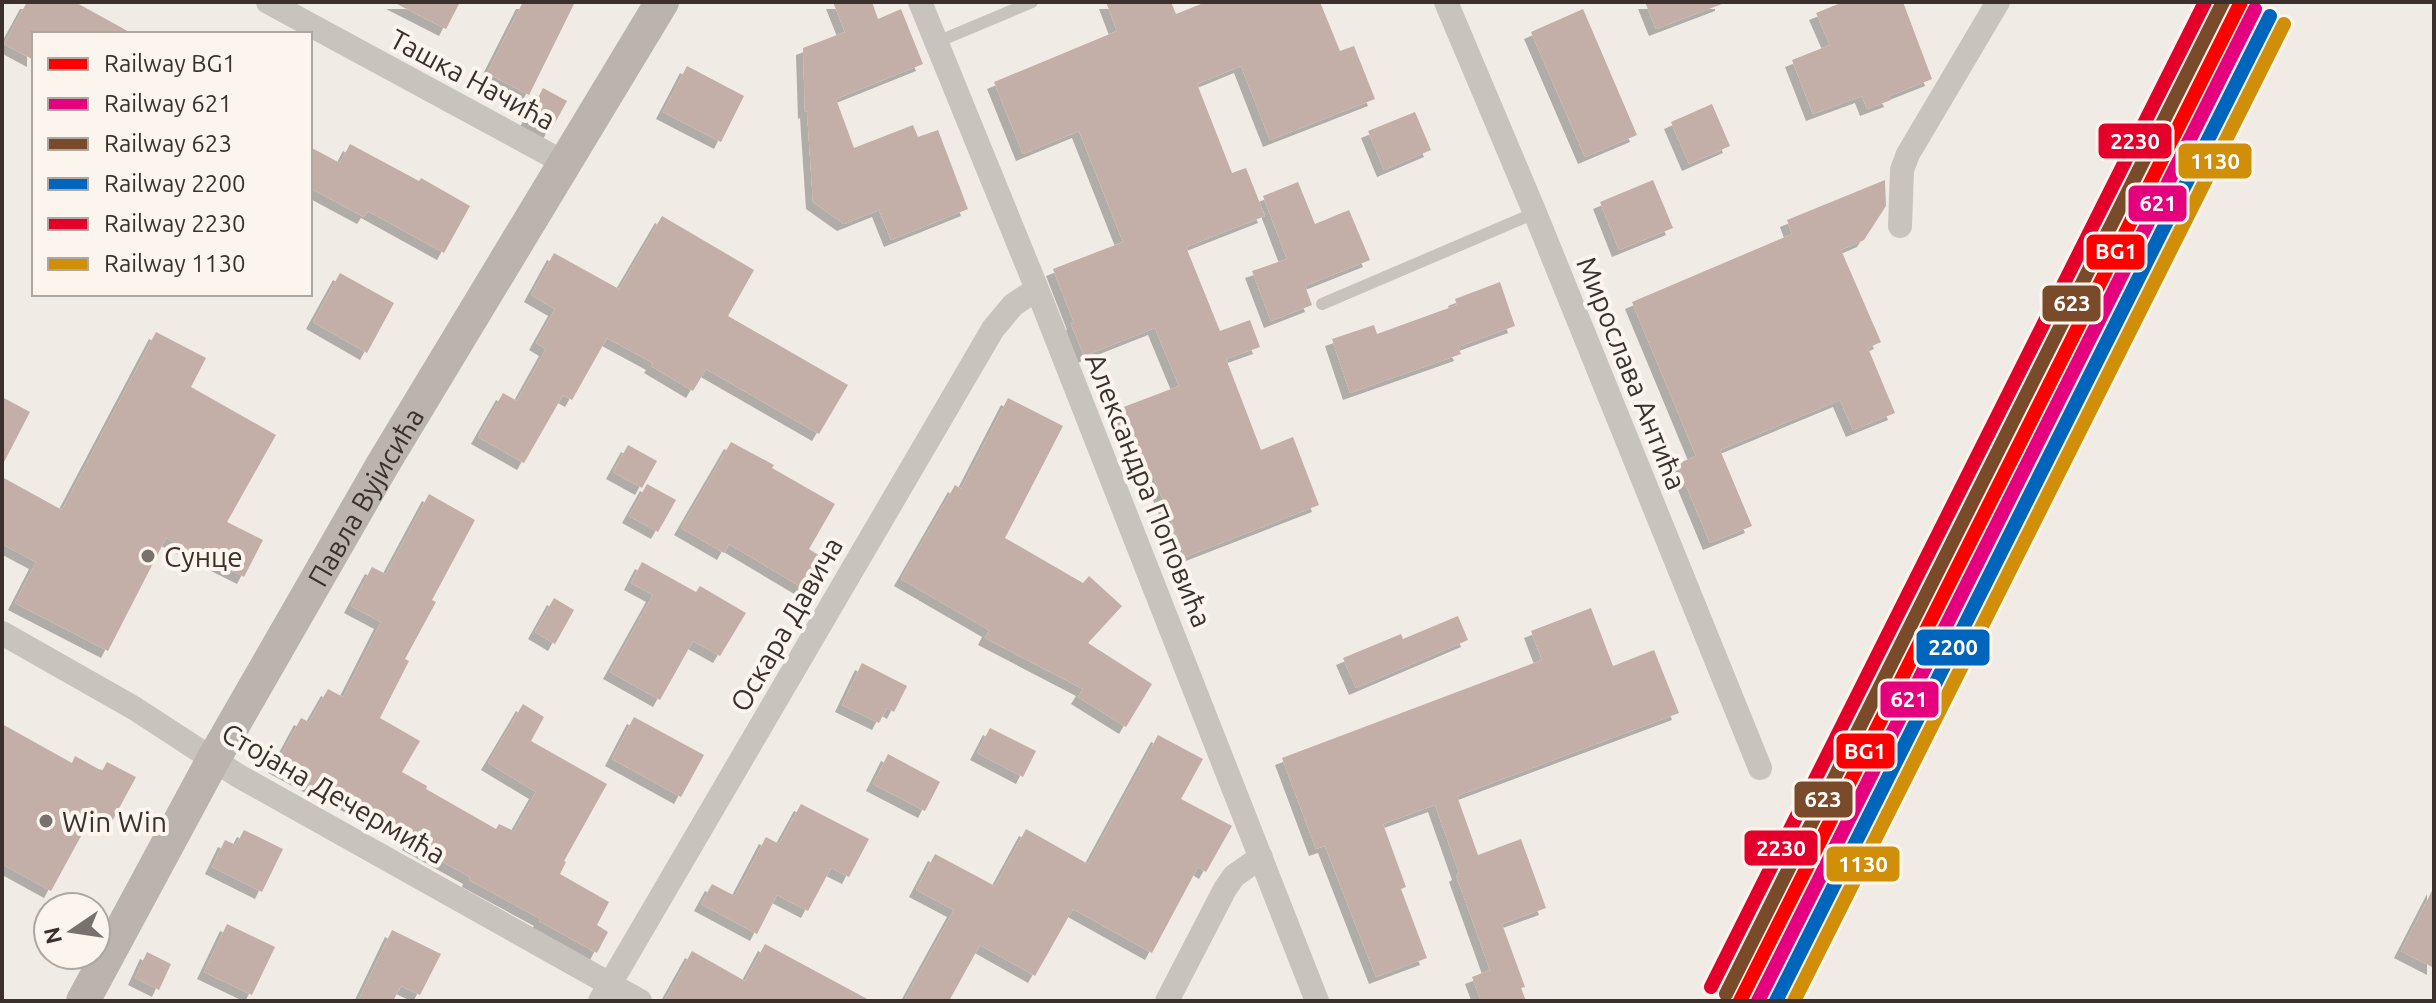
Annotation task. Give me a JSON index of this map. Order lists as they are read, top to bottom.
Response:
{
  "streets": {
    "street": [
      "Ташка Начића",
      "Мирослава Антића",
      "Александра Поповића",
      "Павла Вујисића",
      "Оскара Давича",
      "Стојана Дечермића"
    ]
  },
  "crossings": [
    ["Ташка Начића", "Павла Вујисића"],
    ["Александра Поповића", "Оскара Давича"],
    ["Павла Вујисића", "Стојана Дечермића"],
    ["Оскара Давича", "Стојана Дечермића"]
  ],
  "places": ["Сунце", "Win Win"],
  "lines": [
    "rail line BG1",
    "rail line 623",
    "rail line 2230",
    "rail line 621",
    "rail line 2200",
    "rail line 1130"
  ],
  "legend": [
    "Railway BG1",
    "Railway 621",
    "Railway 623",
    "Railway 2200",
    "Railway 2230",
    "Railway 1130"
  ],
  "north": "left"
}
